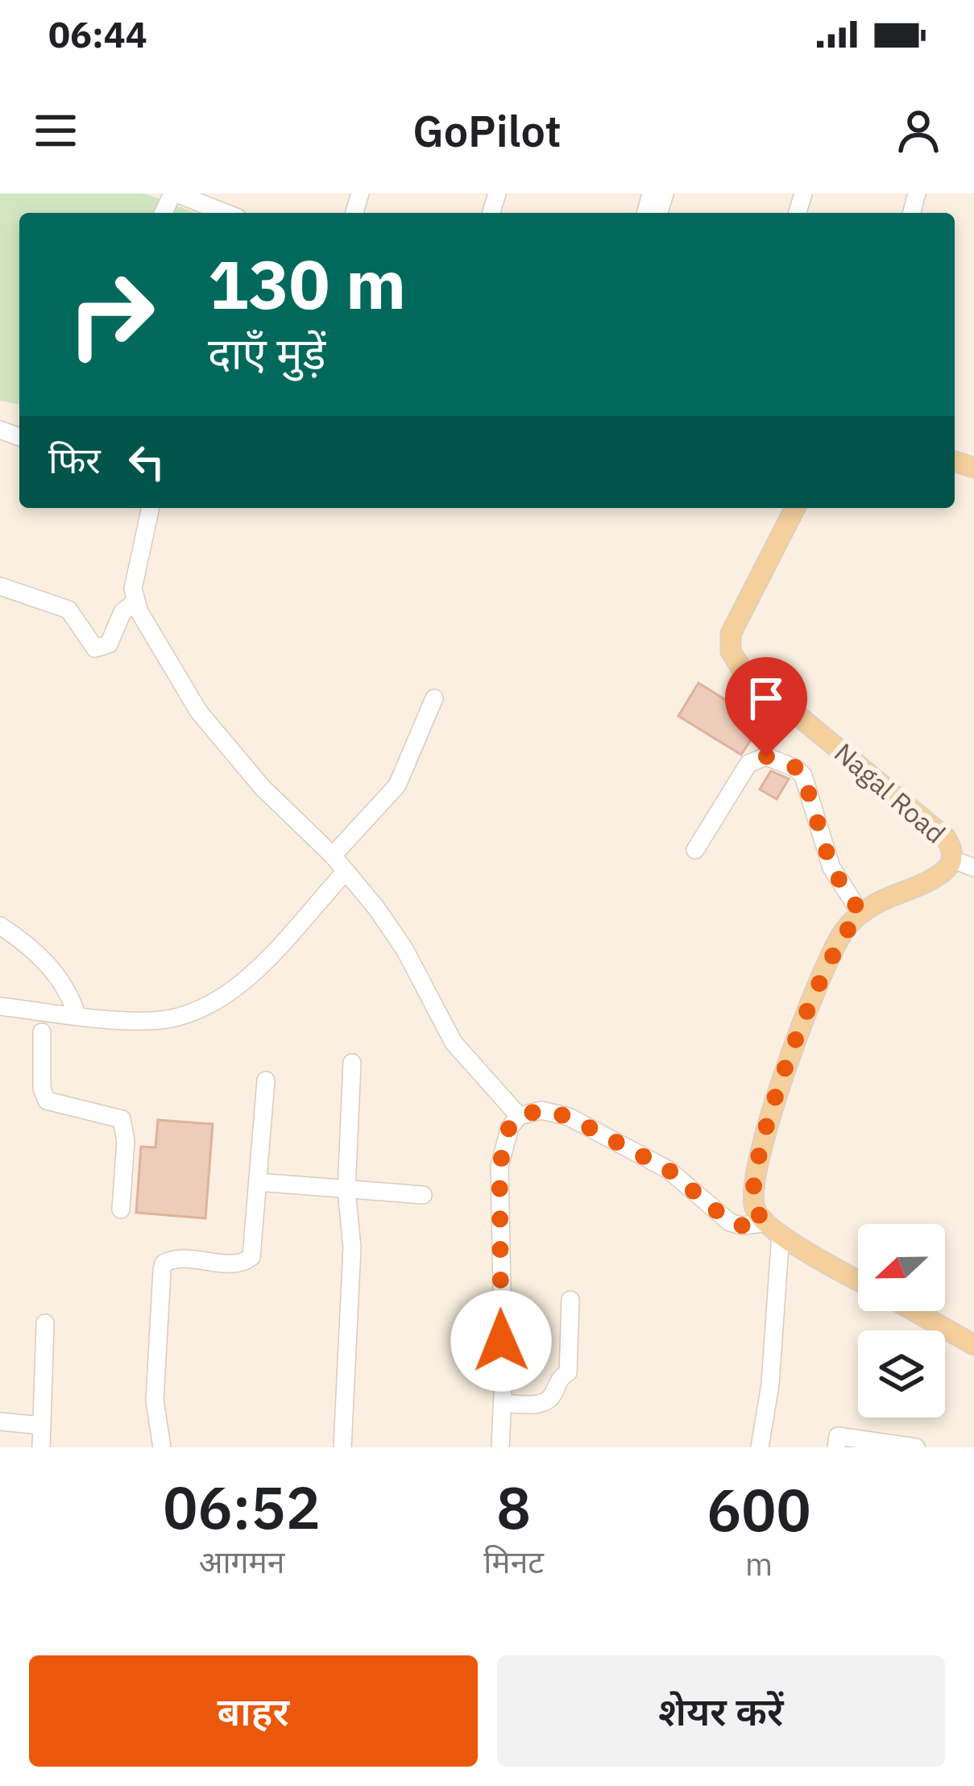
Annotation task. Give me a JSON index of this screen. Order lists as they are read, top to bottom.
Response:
{
  "streets": {
    "main road": ["Nagal Road"]
  },
  "north": "left",
  "page": {
    "status": "06:44",
    "header": "GoPilot",
    "turn": ["130 m", "दाएँ मुड़ें"],
    "then": "फिर",
    "eta": [
      "06:52",
      "आगमन",
      "8",
      "मिनट",
      "600",
      "m"
    ],
    "buttons": ["बाहर", "शेयर करें"]
  }
}
